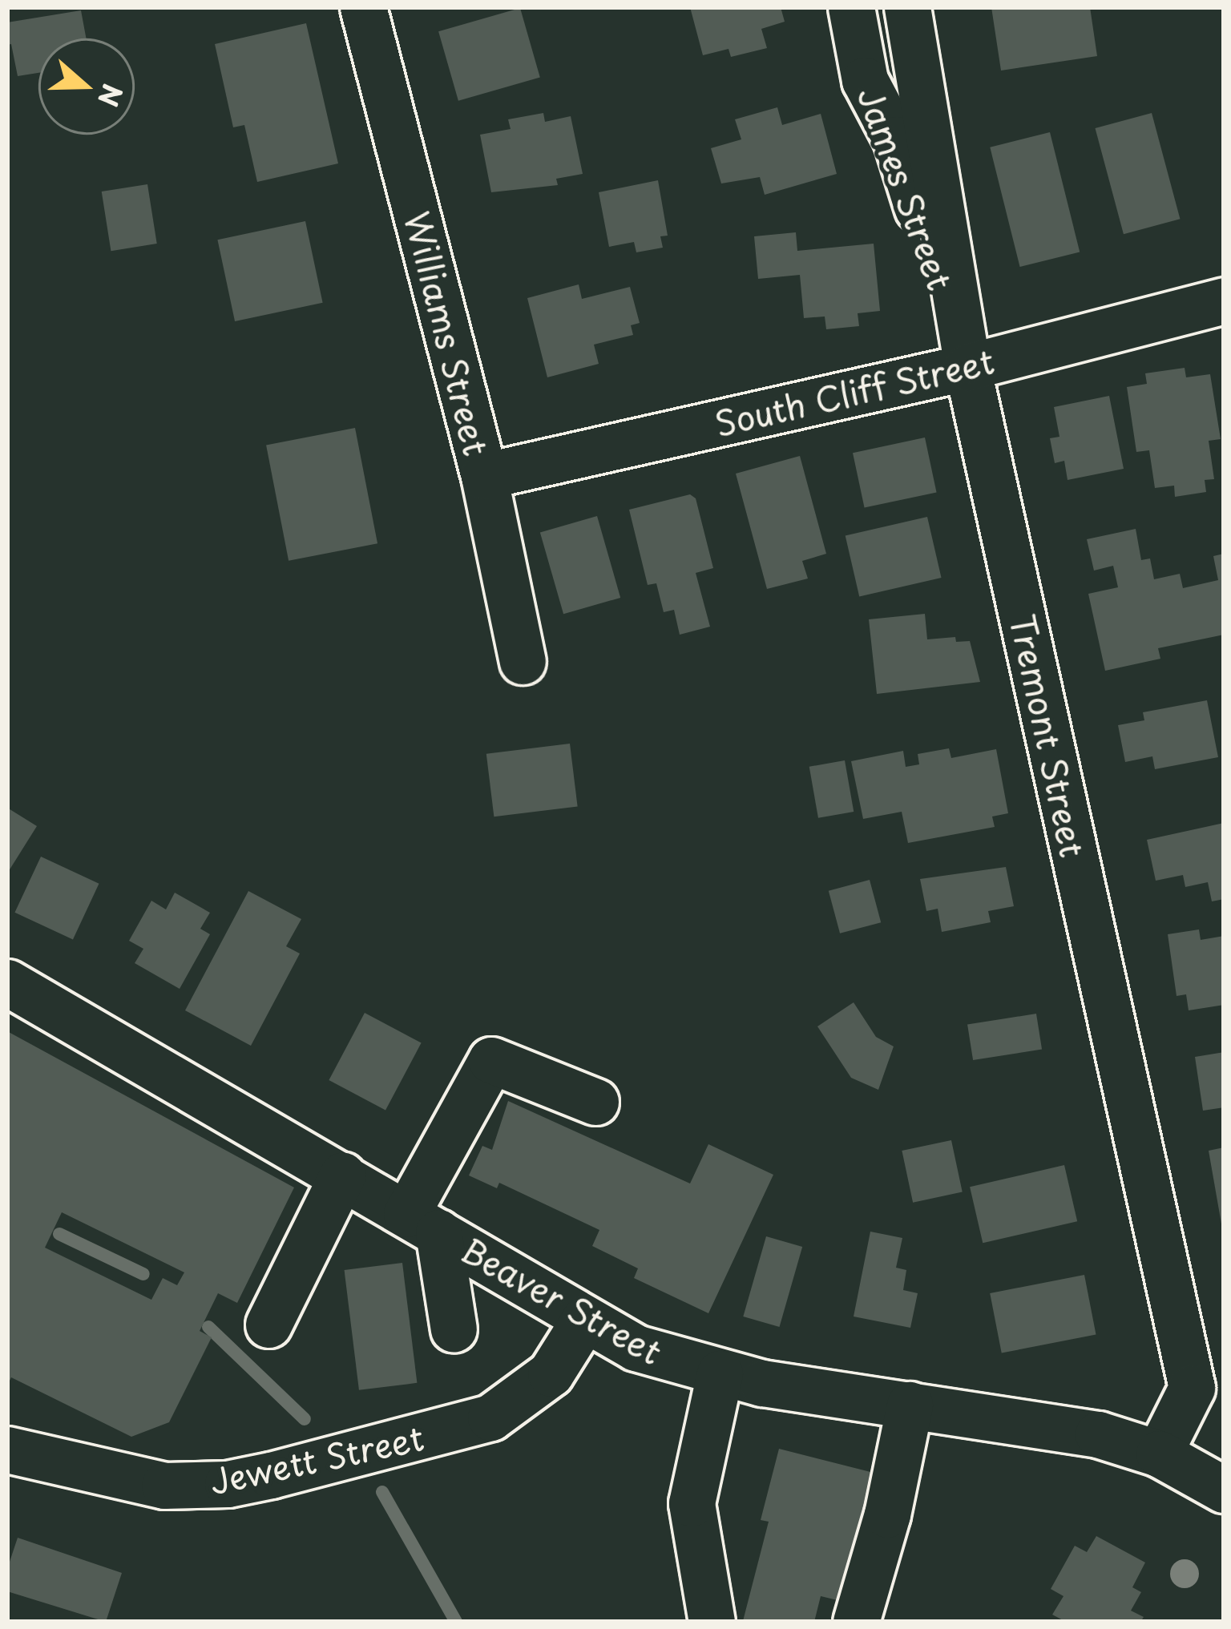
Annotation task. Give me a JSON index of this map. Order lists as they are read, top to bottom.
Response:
{
  "streets": {
    "street": [
      "James Street",
      "Williams Street",
      "South Cliff Street",
      "Tremont Street",
      "Beaver Street",
      "Jewett Street"
    ]
  },
  "crossings": [
    ["James Street", "South Cliff Street"],
    ["James Street", "Tremont Street"],
    ["Williams Street", "South Cliff Street"],
    ["South Cliff Street", "Tremont Street"],
    ["Tremont Street", "Beaver Street"],
    ["Beaver Street", "Jewett Street"]
  ],
  "north": "right"
}
